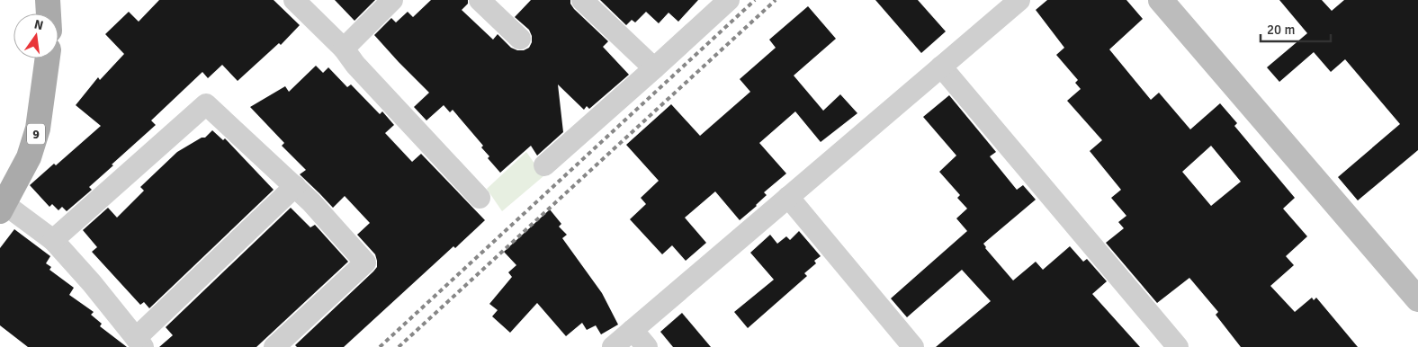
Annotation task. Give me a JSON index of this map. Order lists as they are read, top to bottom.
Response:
{
  "streets": {
    "main road": ["9"]
  },
  "scale_bar": "20 m",
  "north": "top"
}
